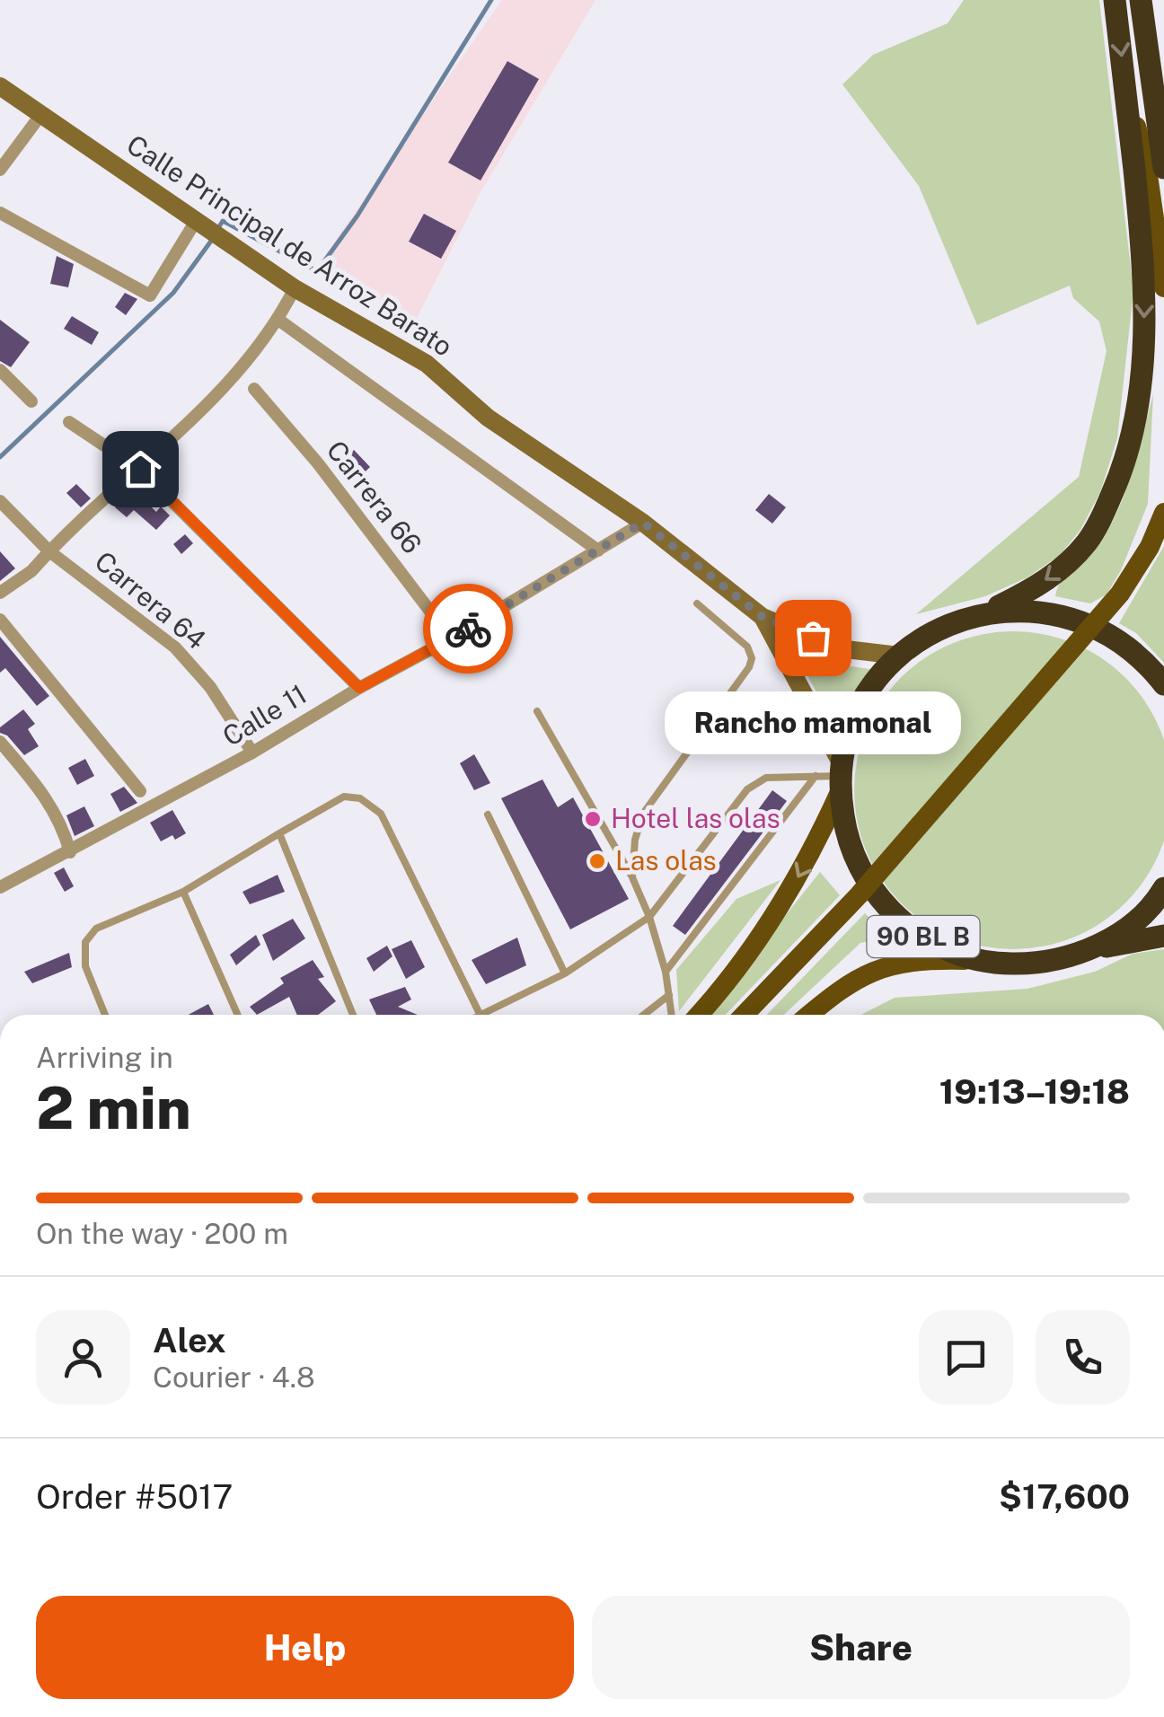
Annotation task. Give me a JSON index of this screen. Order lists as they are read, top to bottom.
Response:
{
  "streets": {
    "highway": ["90 BL B"],
    "street": [
      "Calle Principal de Arroz Barato",
      "Carrera 66",
      "Carrera 64",
      "Calle 11"
    ]
  },
  "crossings": [
    ["Calle Principal de Arroz Barato", "Calle 11"],
    ["Calle Principal de Arroz Barato", "90 BL B"],
    ["Carrera 66", "Calle 11"],
    ["Carrera 64", "Calle 11"]
  ],
  "places": ["Rancho mamonal", "Hotel las olas", "Las olas"],
  "page": {
    "bubble": "Rancho mamonal",
    "heading": ["2 min", "Arriving in", "19:13–19:18"],
    "panel": [
      "Alex",
      "Courier · 4.8",
      "Order #5017",
      "$17,600"
    ],
    "bar": "On the way · 200 m",
    "buttons": ["Help", "Share"]
  }
}
